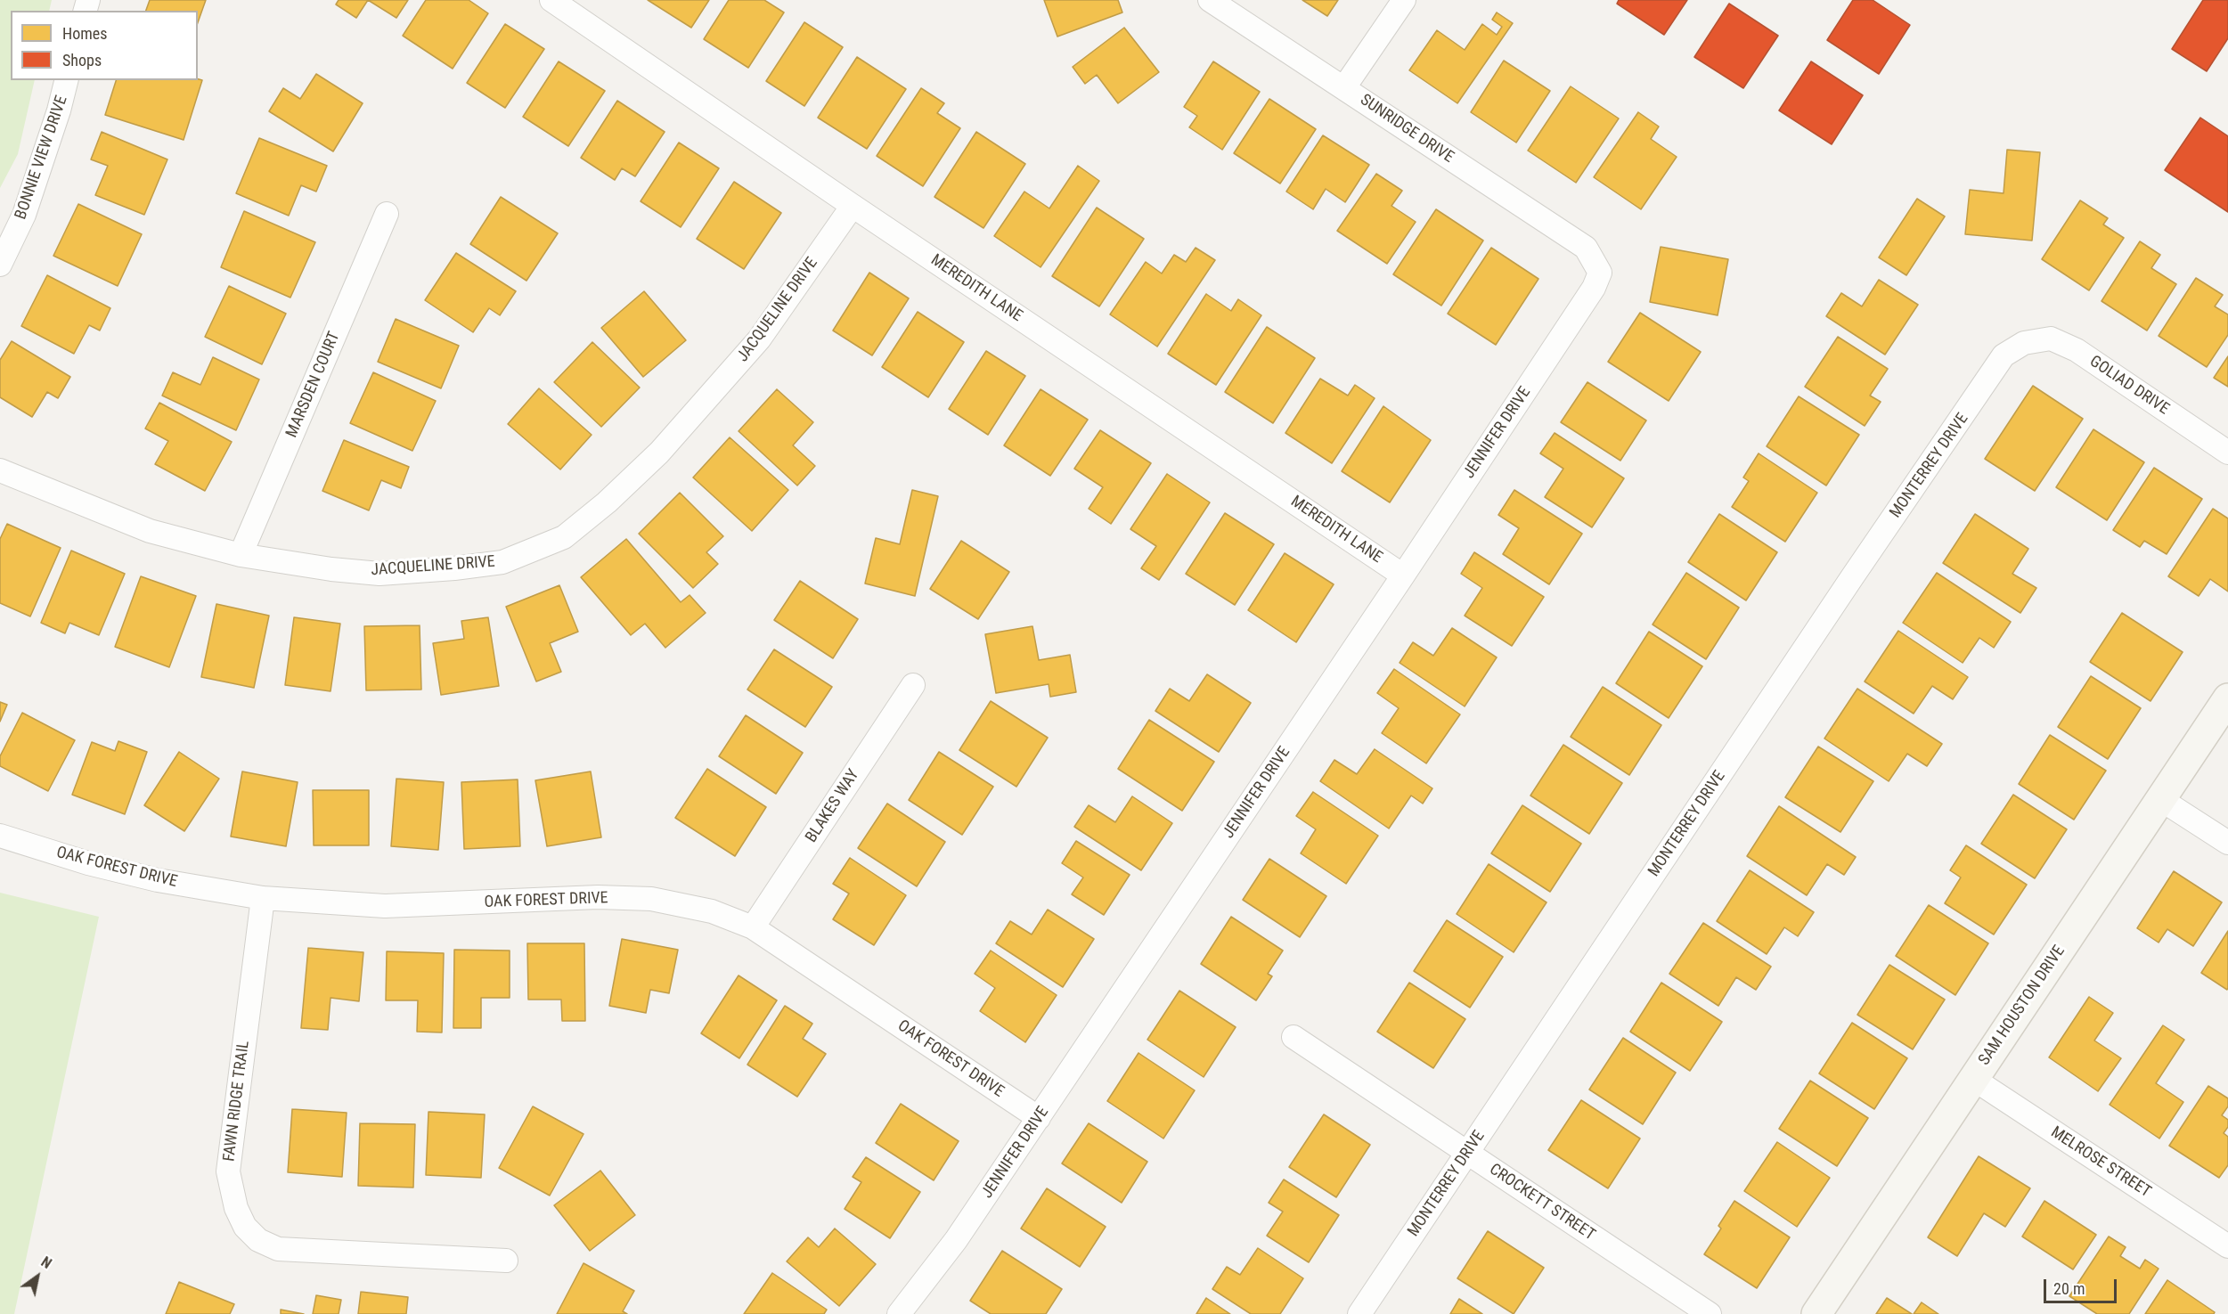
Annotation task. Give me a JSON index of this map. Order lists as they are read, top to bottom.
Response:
{
  "streets": {
    "street": [
      "SUNRIDGE DRIVE",
      "BONNIE VIEW DRIVE",
      "MEREDITH LANE",
      "JACQUELINE DRIVE",
      "MARSDEN COURT",
      "GOLIAD DRIVE",
      "JENNIFER DRIVE",
      "MONTERREY DRIVE",
      "BLAKES WAY",
      "OAK FOREST DRIVE",
      "SAM HOUSTON DRIVE",
      "FAWN RIDGE TRAIL",
      "MELROSE STREET",
      "CROCKETT STREET"
    ]
  },
  "crossings": [
    ["SUNRIDGE DRIVE", "JENNIFER DRIVE"],
    ["MEREDITH LANE", "JACQUELINE DRIVE"],
    ["MEREDITH LANE", "JENNIFER DRIVE"],
    ["JACQUELINE DRIVE", "MARSDEN COURT"],
    ["GOLIAD DRIVE", "MONTERREY DRIVE"],
    ["JENNIFER DRIVE", "OAK FOREST DRIVE"],
    ["MONTERREY DRIVE", "CROCKETT STREET"],
    ["BLAKES WAY", "OAK FOREST DRIVE"],
    ["OAK FOREST DRIVE", "FAWN RIDGE TRAIL"],
    ["SAM HOUSTON DRIVE", "MELROSE STREET"]
  ],
  "legend": ["Homes", "Shops"],
  "scale_bar": "20 m",
  "north": "top right"
}
